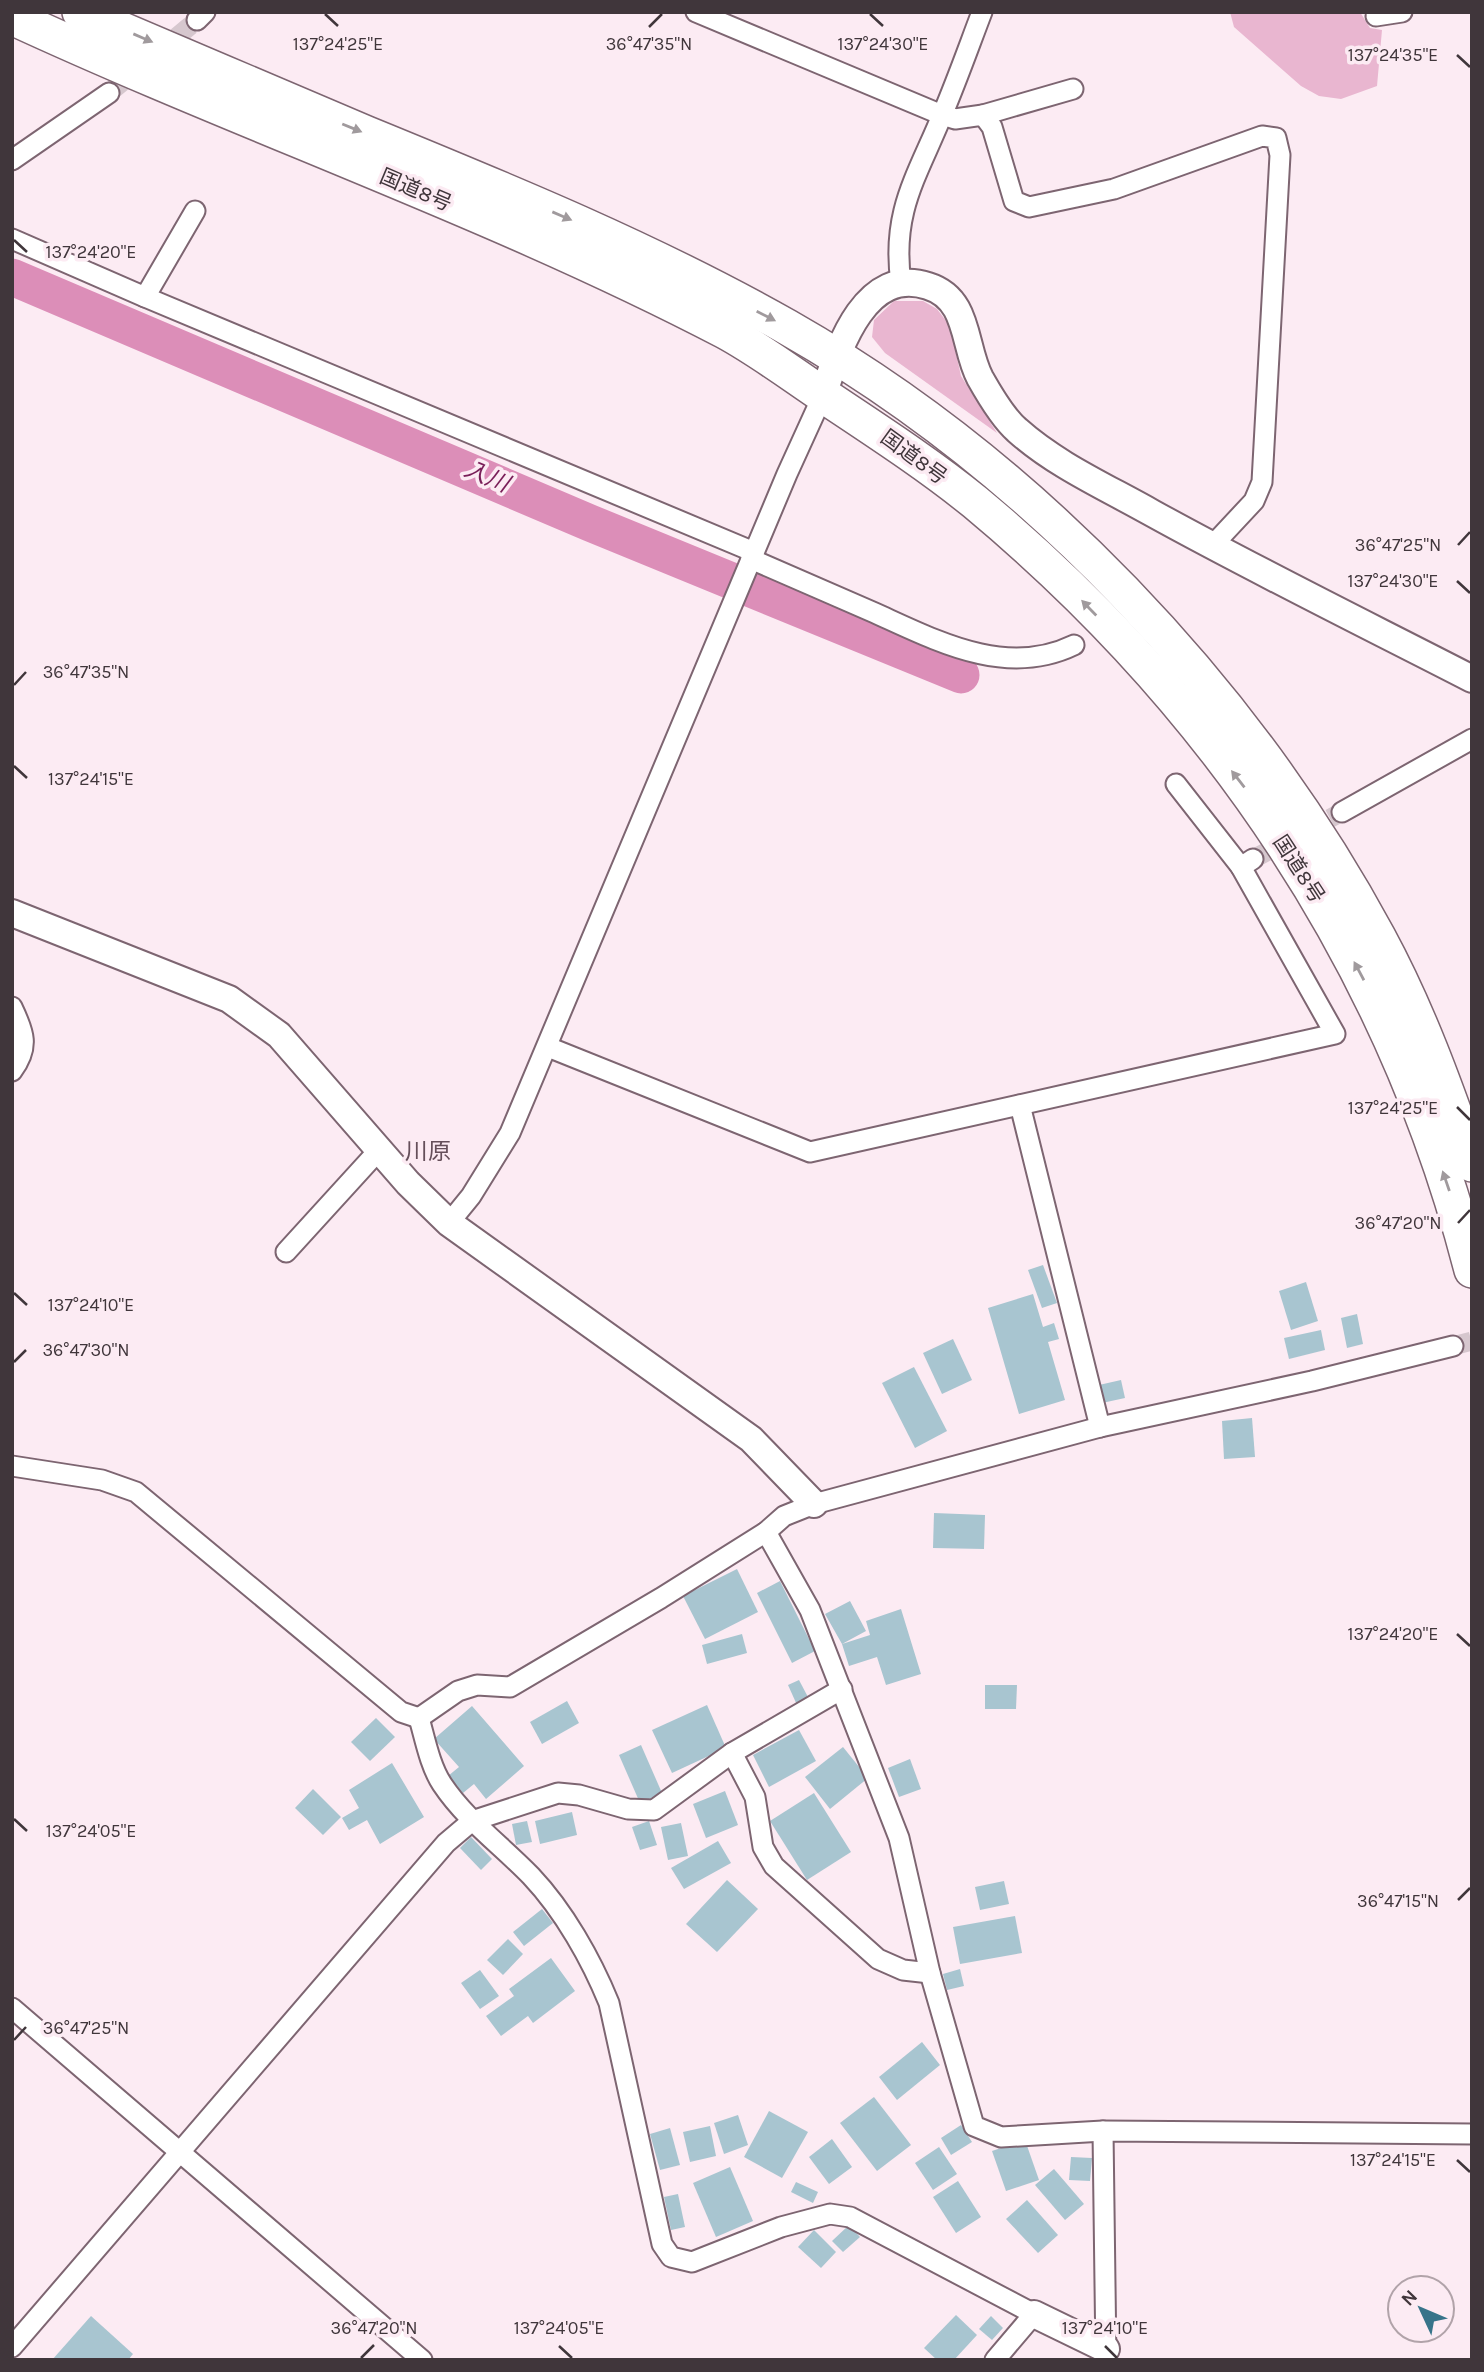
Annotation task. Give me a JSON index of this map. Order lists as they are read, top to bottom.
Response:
{
  "streets": {
    "highway": ["国道8号"]
  },
  "districts": ["川原"],
  "water": ["入川"],
  "north": "top left",
  "coordinates": [
    "137°24'25\"E",
    "137°24'30\"E",
    "36°47'35\"N",
    "137°24'35\"E",
    "137°24'20\"E",
    "36°47'25\"N",
    "137°24'15\"E",
    "36°47'20\"N",
    "137°24'10\"E",
    "36°47'30\"N",
    "137°24'05\"E",
    "36°47'15\"N"
  ]
}
